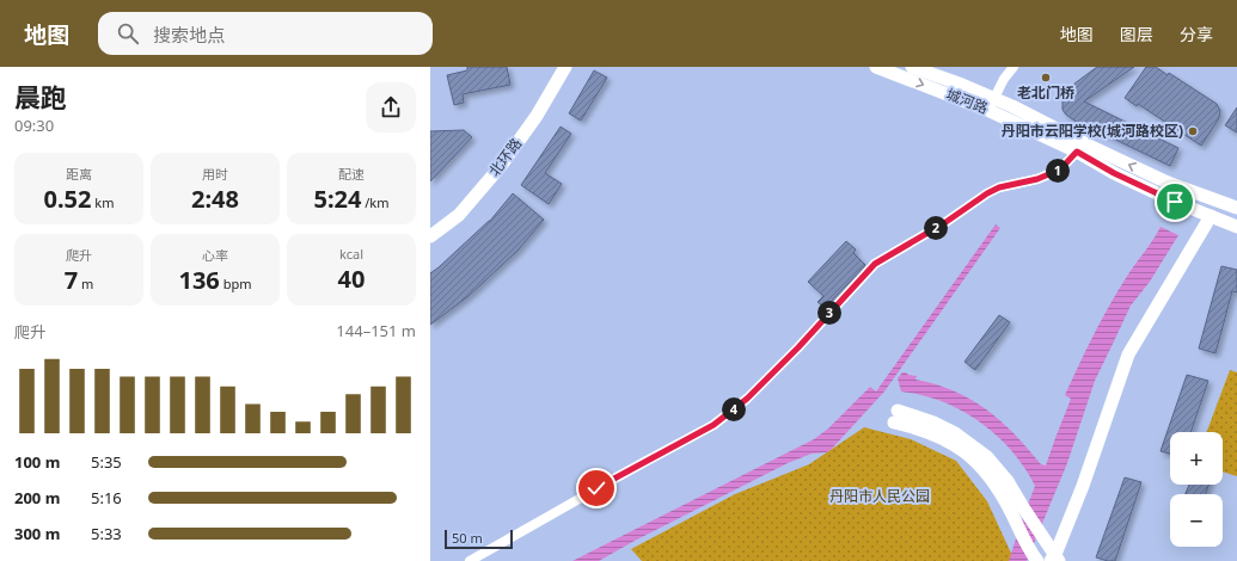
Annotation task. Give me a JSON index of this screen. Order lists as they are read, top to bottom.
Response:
{
  "streets": {
    "main road": ["城河路", "北环路"]
  },
  "parks": ["丹阳市人民公园"],
  "places": ["老北门桥", "丹阳市云阳学校(城河路校区)"],
  "scale_bar": "50 m",
  "page": {
    "header": "地图",
    "search": "搜索地点",
    "nav": ["地图", "图层", "分享"],
    "heading": ["晨跑", "09:30"],
    "stats": [
      ["距离", "0.52 km"],
      ["用时", "2:48"],
      ["配速", "5:24 /km"],
      ["爬升", "7 m"],
      ["心率", "136 bpm"],
      ["kcal", "40"]
    ],
    "pins": [
      "1",
      "2",
      "3",
      "4"
    ],
    "chart": ["爬升", "144–151 m"],
    "map_buttons": ["+", "−"],
    "list": [
      {
        "name": "100 m",
        "note": "5:35"
      },
      {
        "name": "200 m",
        "note": "5:16"
      },
      {
        "name": "300 m",
        "note": "5:33"
      }
    ],
    "scale": "50 m"
  }
}
